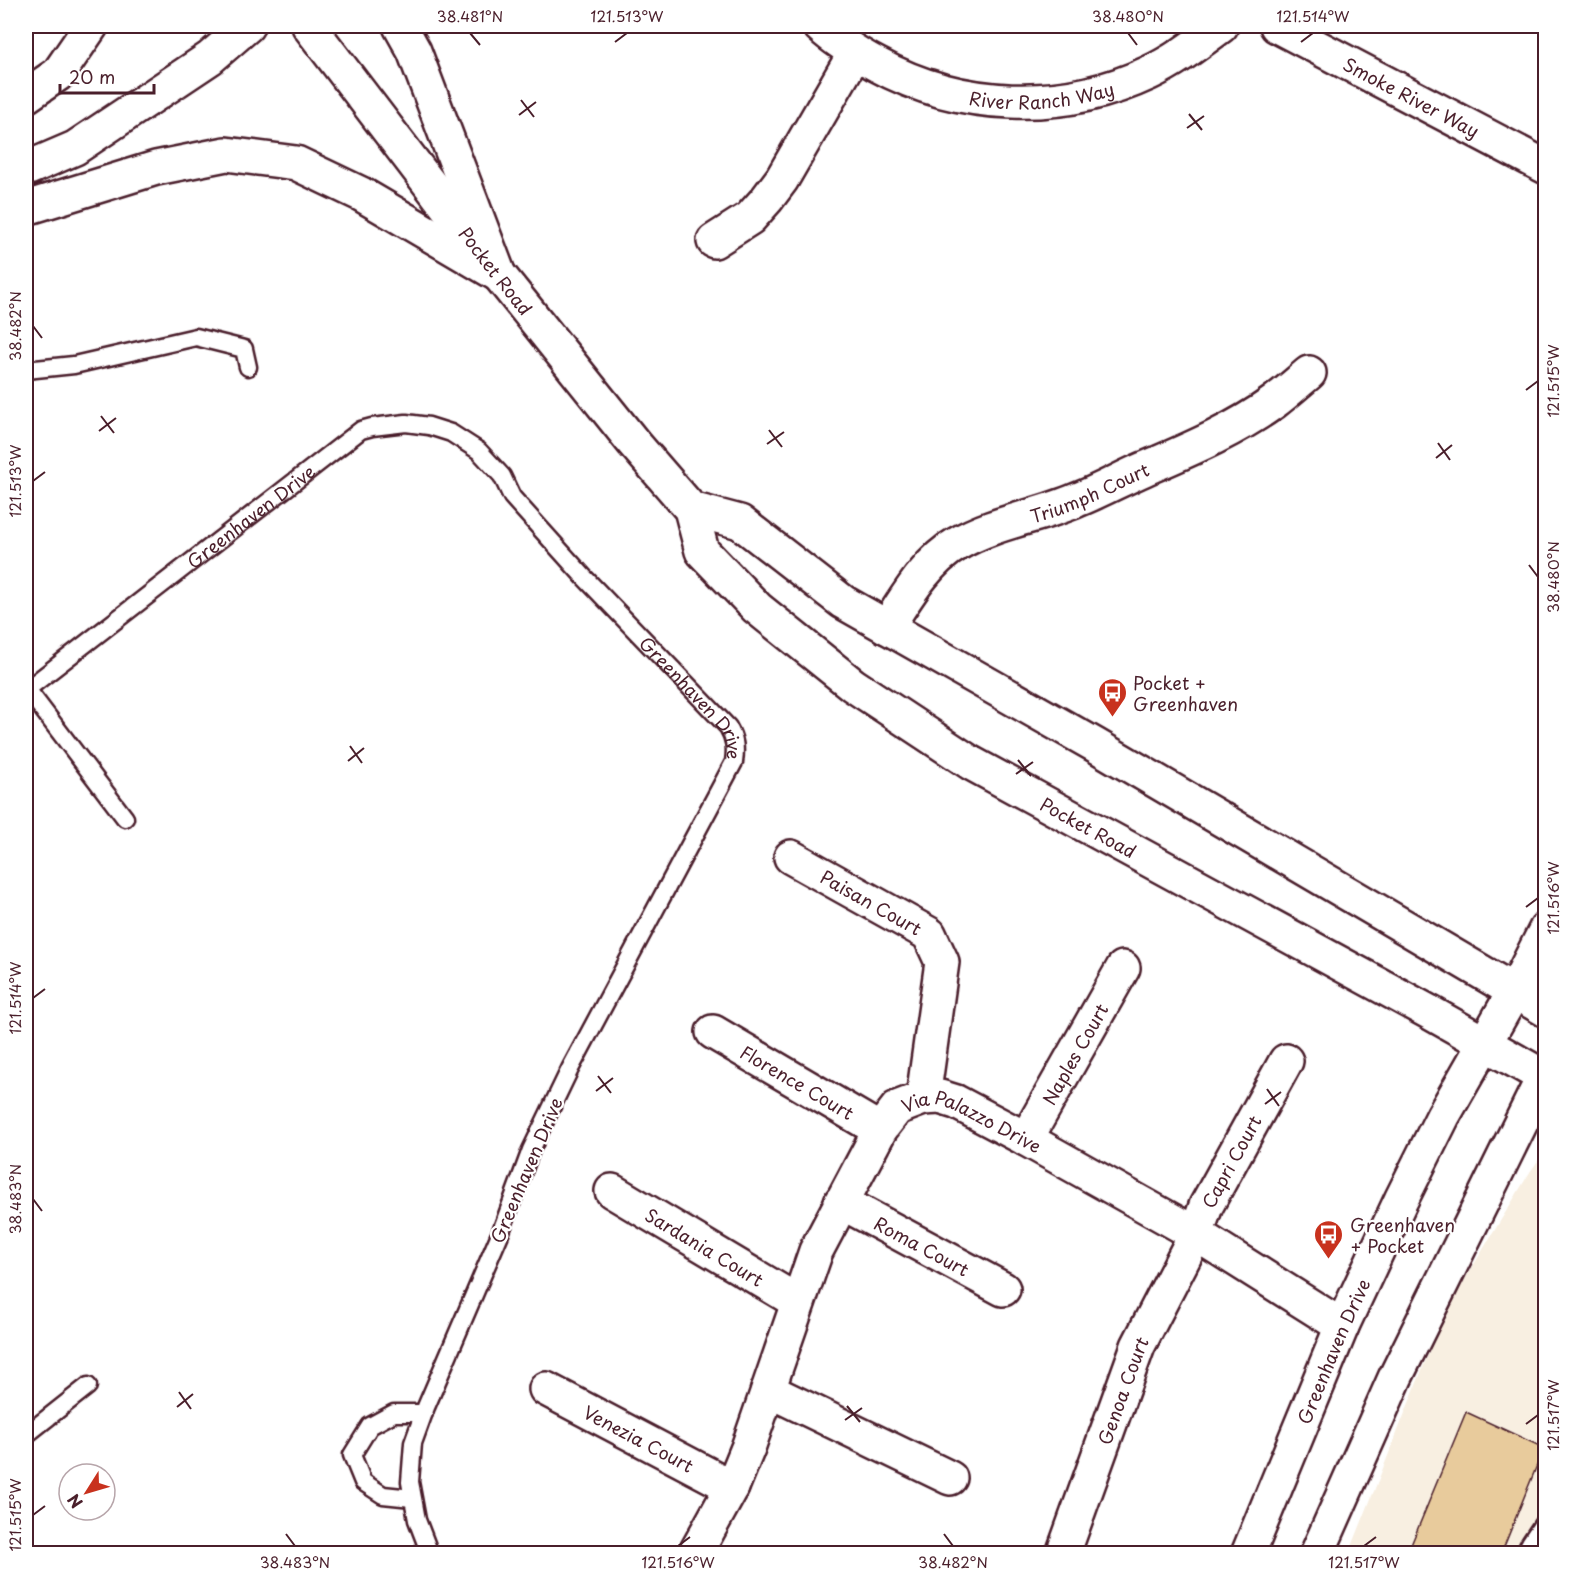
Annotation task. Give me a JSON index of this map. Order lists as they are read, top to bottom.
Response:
{
  "streets": {
    "main road": [
      "River Ranch Way",
      "Smoke River Way",
      "Pocket Road",
      "Triumph Court",
      "Greenhaven Drive",
      "Paisan Court",
      "Naples Court",
      "Florence Court",
      "Via Palazzo Drive",
      "Capri Court",
      "Roma Court",
      "Sardania Court",
      "Genoa Court",
      "Venezia Court"
    ]
  },
  "crossings": [
    ["Pocket Road", "Greenhaven Drive"],
    ["Greenhaven Drive", "Via Palazzo Drive"],
    ["Paisan Court", "Via Palazzo Drive"],
    ["Naples Court", "Via Palazzo Drive"],
    ["Florence Court", "Via Palazzo Drive"],
    ["Via Palazzo Drive", "Capri Court"],
    ["Via Palazzo Drive", "Roma Court"],
    ["Via Palazzo Drive", "Sardania Court"],
    ["Via Palazzo Drive", "Genoa Court"],
    ["Via Palazzo Drive", "Venezia Court"],
    ["Capri Court", "Genoa Court"]
  ],
  "places": {
    "bus stop": ["Pocket + Greenhaven", "Greenhaven + Pocket"]
  },
  "scale_bar": "20 m",
  "north": "bottom left",
  "coordinates": [
    "38.481°N",
    "121.513°W",
    "38.480°N",
    "121.514°W",
    "38.482°N",
    "121.515°W",
    "121.516°W",
    "38.483°N",
    "121.517°W"
  ]
}
